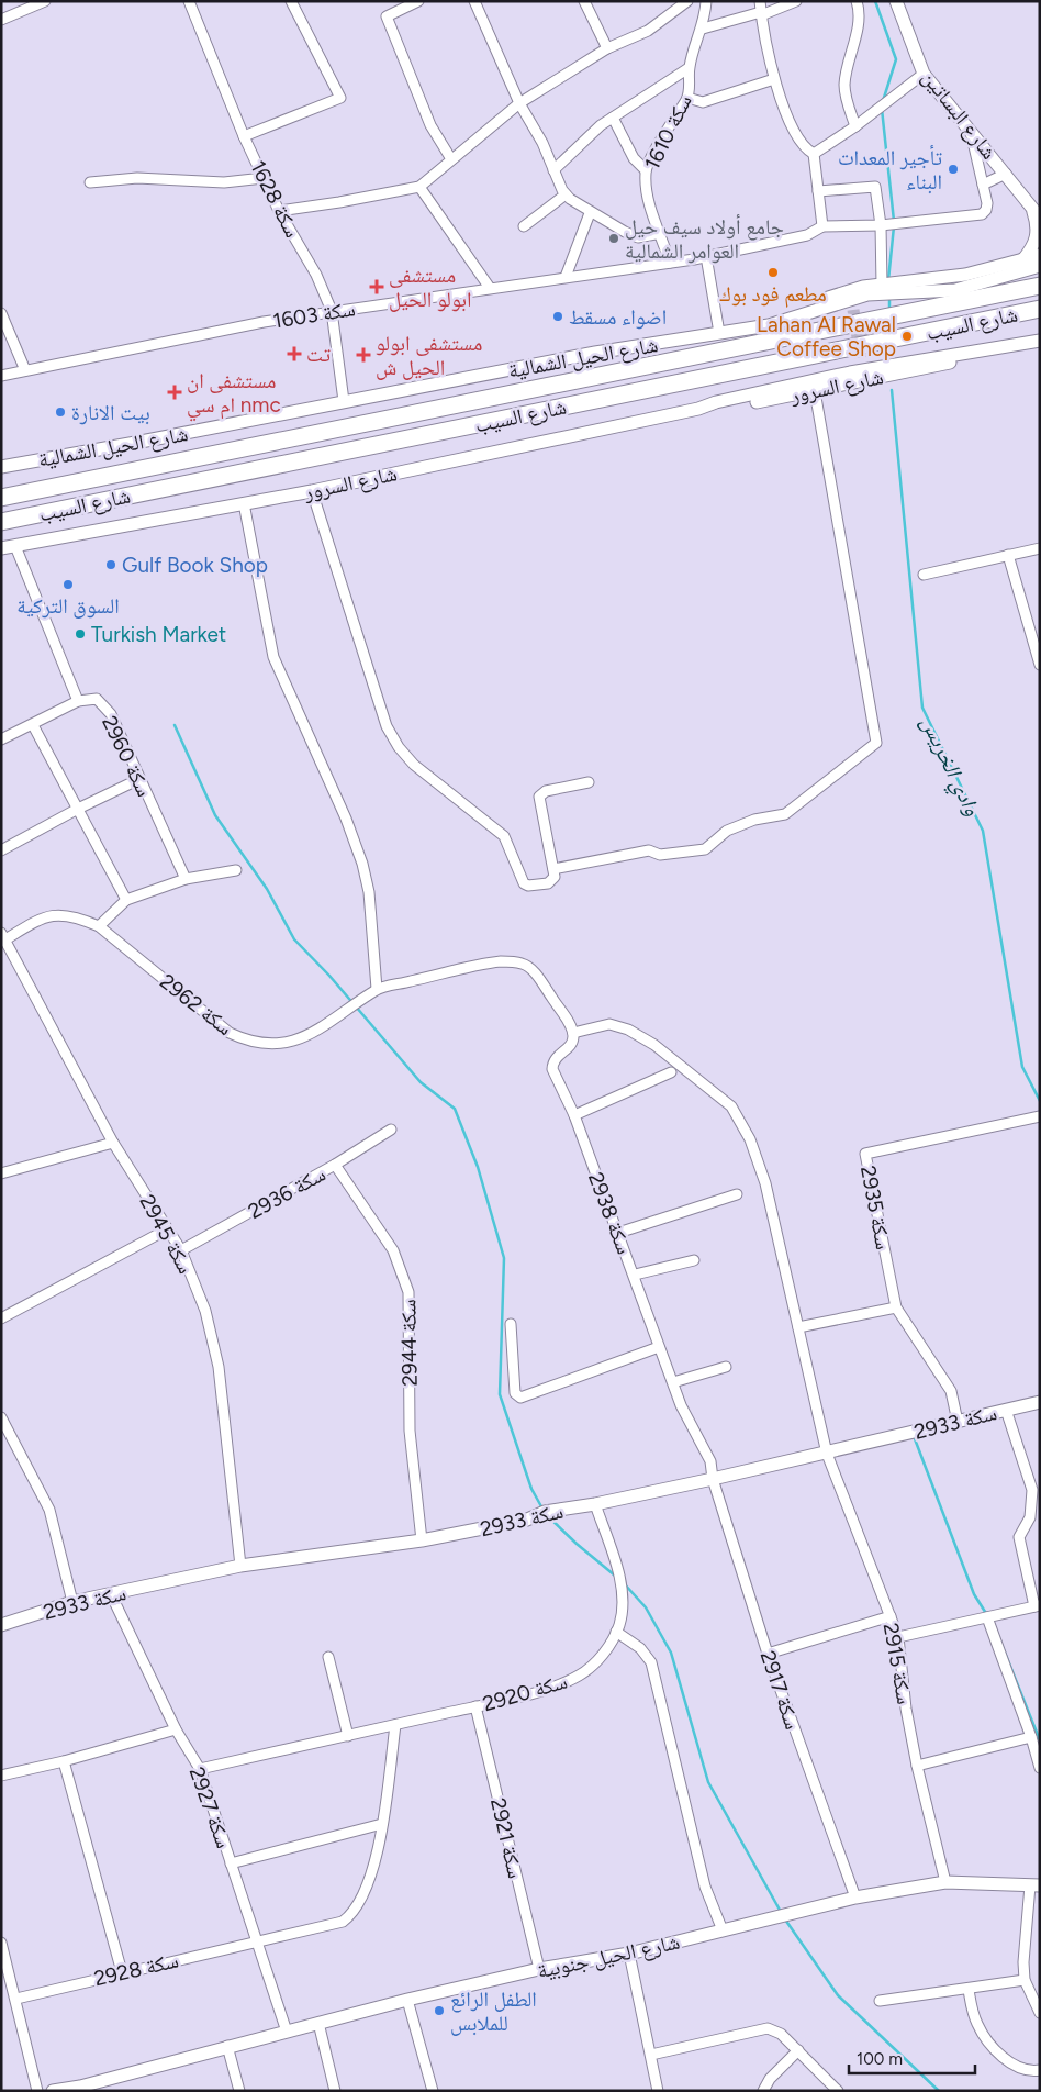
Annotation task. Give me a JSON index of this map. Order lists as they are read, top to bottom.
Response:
{
  "streets": {
    "highway": ["شارع السيب"],
    "street": [
      "شارع البساتين",
      "سكة 1610",
      "سكة 1628",
      "سكة 1603",
      "شارع الحيل الشمالية",
      "شارع السرور",
      "سكة 2960",
      "سكة 2962",
      "سكة 2936",
      "سكة 2935",
      "سكة 2938",
      "سكة 2945",
      "سكة 2944",
      "سكة 2933",
      "سكة 2915",
      "سكة 2917",
      "سكة 2920",
      "سكة 2927",
      "سكة 2921",
      "شارع الحيل جنوبية",
      "سكة 2928"
    ]
  },
  "crossings": [
    ["سكة 1610", "سكة 1603"],
    ["سكة 1628", "سكة 1603"],
    ["سكة 1628", "شارع الحيل الشمالية"],
    ["سكة 2962", "سكة 2938"],
    ["سكة 2962", "سكة 2945"],
    ["سكة 2962", "سكة 2915"],
    ["سكة 2936", "سكة 2945"],
    ["سكة 2936", "سكة 2944"],
    ["سكة 2935", "سكة 2933"],
    ["سكة 2938", "سكة 2933"],
    ["سكة 2938", "سكة 2915"],
    ["سكة 2938", "سكة 2917"],
    ["سكة 2945", "سكة 2933"],
    ["سكة 2944", "سكة 2933"],
    ["سكة 2933", "سكة 2915"],
    ["سكة 2933", "سكة 2917"],
    ["سكة 2933", "سكة 2920"],
    ["سكة 2933", "سكة 2927"],
    ["سكة 2915", "شارع الحيل جنوبية"],
    ["سكة 2917", "شارع الحيل جنوبية"],
    ["سكة 2920", "سكة 2927"],
    ["سكة 2920", "سكة 2921"],
    ["سكة 2920", "سكة 2928"],
    ["سكة 2927", "شارع الحيل جنوبية"],
    ["سكة 2927", "سكة 2928"],
    ["سكة 2921", "شارع الحيل جنوبية"]
  ],
  "water": ["وادي الخريس"],
  "places": {
    "other": [
      "تأجير المعدات البناء",
      "جامع أولاد سيف حيل العوامر الشمالية",
      "مطعم فود بوك",
      "اضواء مسقط",
      "Lahan Al Rawal Coffee Shop",
      "بيت الانارة",
      "Gulf Book Shop",
      "السوق التركية",
      "Turkish Market",
      "الطفل الرائع للملابس"
    ],
    "health": [
      "مستشفى ابولو الحيل",
      "تت",
      "مستشفى ابولو الحيل ش",
      "مستشفى ان ام سي nmc"
    ]
  },
  "scale_bar": "100 m"
}
